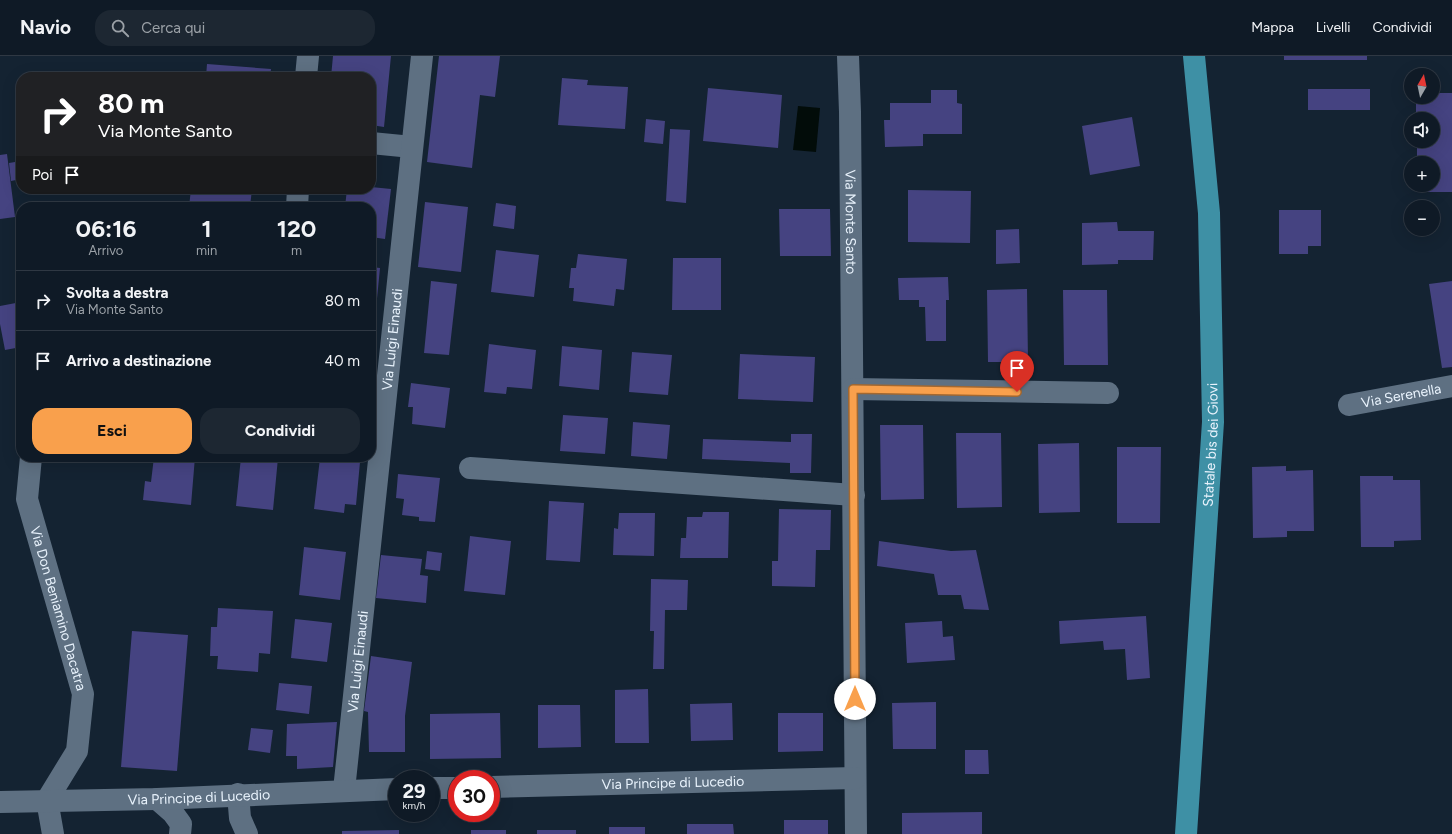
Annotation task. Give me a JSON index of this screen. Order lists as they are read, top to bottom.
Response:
{
  "streets": {
    "main road": ["Statale bis dei Giovi"],
    "street": [
      "Via Monte Santo",
      "Via Luigi Einaudi",
      "Via Serenella",
      "Via Don Beniamino Dacatra",
      "Via Principe di Lucedio"
    ]
  },
  "crossings": [
    ["Via Monte Santo", "Via Principe di Lucedio"],
    ["Via Luigi Einaudi", "Via Principe di Lucedio"],
    ["Via Don Beniamino Dacatra", "Via Principe di Lucedio"]
  ],
  "north": "top",
  "page": {
    "header": "Navio",
    "search": "Cerca qui",
    "nav": ["Mappa", "Livelli", "Condividi"],
    "map_buttons": ["+", "−"],
    "turn": ["80 m", "Via Monte Santo"],
    "then": "Poi",
    "eta": [
      "06:16",
      "Arrivo",
      "1",
      "min",
      "120",
      "m"
    ],
    "list": [
      {
        "name": "Svolta a destra",
        "note": "Via Monte Santo",
        "value": "80 m"
      },
      {
        "name": "Arrivo a destinazione",
        "value": "40 m"
      }
    ],
    "buttons": ["Esci", "Condividi"],
    "speed": "29 km/h",
    "limit": "30"
  }
}
